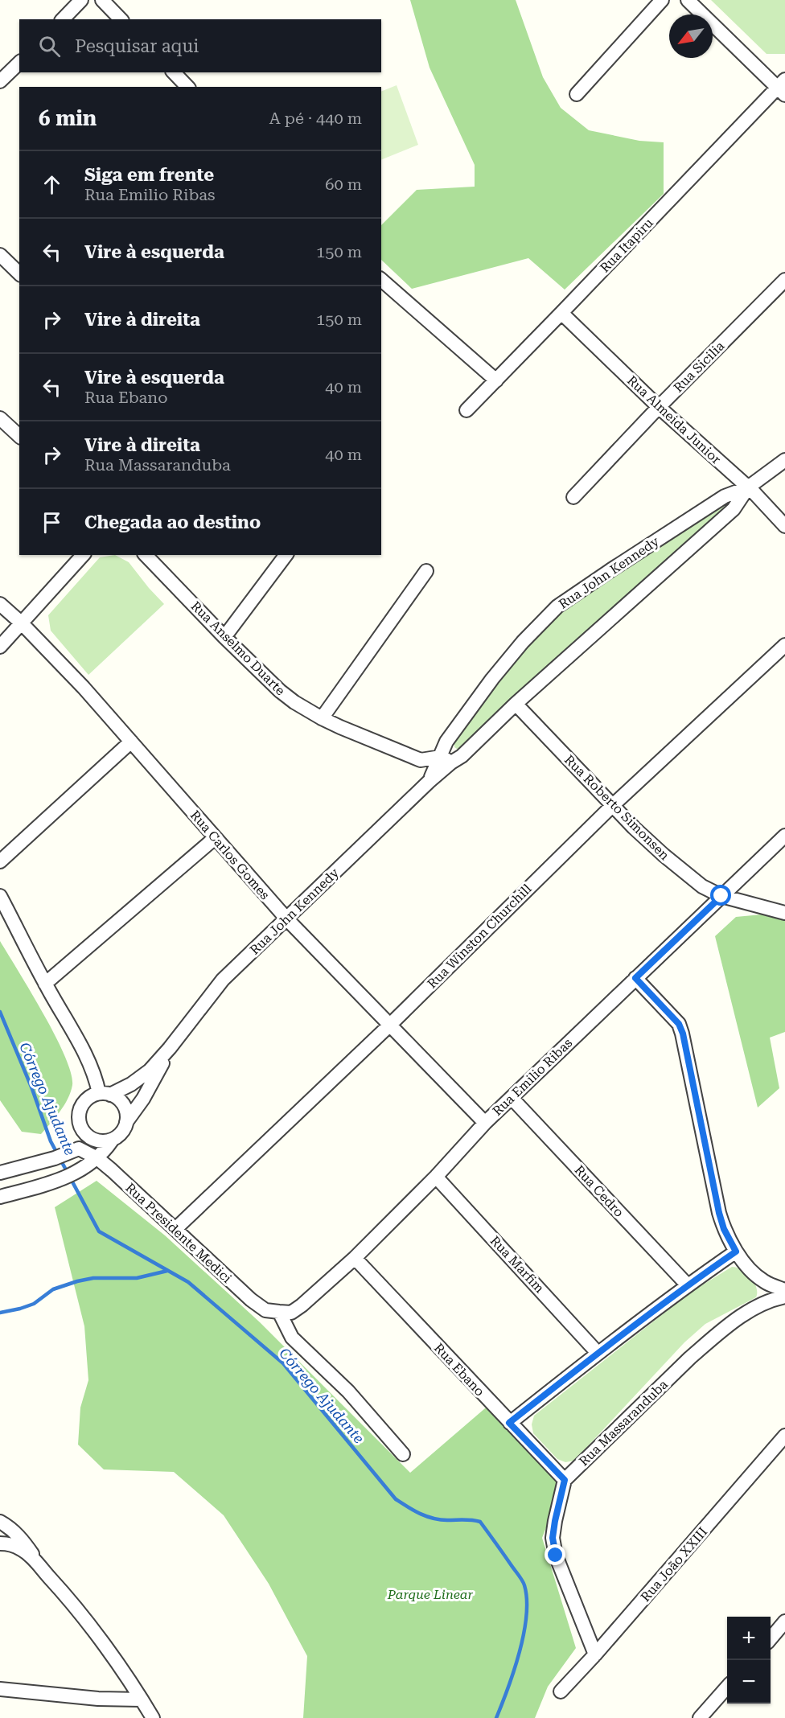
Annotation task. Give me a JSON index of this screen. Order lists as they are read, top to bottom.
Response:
{
  "streets": {
    "street": [
      "Rua Itapiru",
      "Rua Sicilia",
      "Rua Almeida Junior",
      "Rua John Kennedy",
      "Rua Anselmo Duarte",
      "Rua Roberto Simonsen",
      "Rua Carlos Gomes",
      "Rua Winston Churchill",
      "Rua Emilio Ribas",
      "Rua Cedro",
      "Rua Presidente Medici",
      "Rua Marfim",
      "Rua Ebano",
      "Rua Massaranduba",
      "Rua João XXIII"
    ]
  },
  "crossings": [
    ["Rua Itapiru", "Rua Almeida Junior"],
    ["Rua Sicilia", "Rua Almeida Junior"],
    ["Rua Almeida Junior", "Rua John Kennedy"],
    ["Rua John Kennedy", "Rua Anselmo Duarte"],
    ["Rua John Kennedy", "Rua Roberto Simonsen"],
    ["Rua John Kennedy", "Rua Carlos Gomes"],
    ["Rua Roberto Simonsen", "Rua Winston Churchill"],
    ["Rua Roberto Simonsen", "Rua Emilio Ribas"],
    ["Rua Carlos Gomes", "Rua Winston Churchill"],
    ["Rua Carlos Gomes", "Rua Emilio Ribas"],
    ["Rua Winston Churchill", "Rua Presidente Medici"],
    ["Rua Emilio Ribas", "Rua Cedro"],
    ["Rua Emilio Ribas", "Rua Presidente Medici"],
    ["Rua Emilio Ribas", "Rua Marfim"],
    ["Rua Emilio Ribas", "Rua Ebano"],
    ["Rua Ebano", "Rua Massaranduba"]
  ],
  "water": ["Córrego Ajudante"],
  "parks": ["Parque Linear"],
  "north": "bottom left",
  "page": {
    "search": "Pesquisar aqui",
    "heading": ["6 min", "A pé · 440 m"],
    "list": [
      ["Siga em frente", "Rua Emilio Ribas", "60 m"],
      ["Vire à esquerda", "150 m"],
      ["Vire à direita", "150 m"],
      ["Vire à esquerda", "Rua Ebano", "40 m"],
      ["Vire à direita", "Rua Massaranduba", "40 m"],
      "Chegada ao destino"
    ],
    "map_buttons": ["+", "−"]
  }
}
